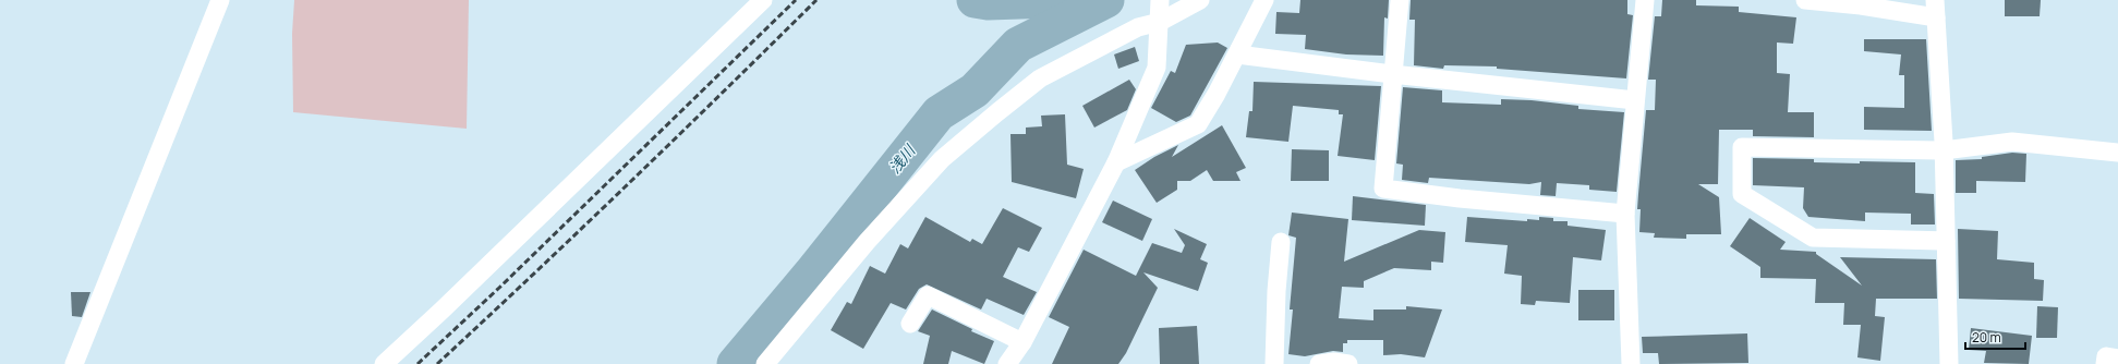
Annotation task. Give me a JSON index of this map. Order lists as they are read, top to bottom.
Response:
{
  "water": ["浅川"],
  "scale_bar": "20 m"
}
